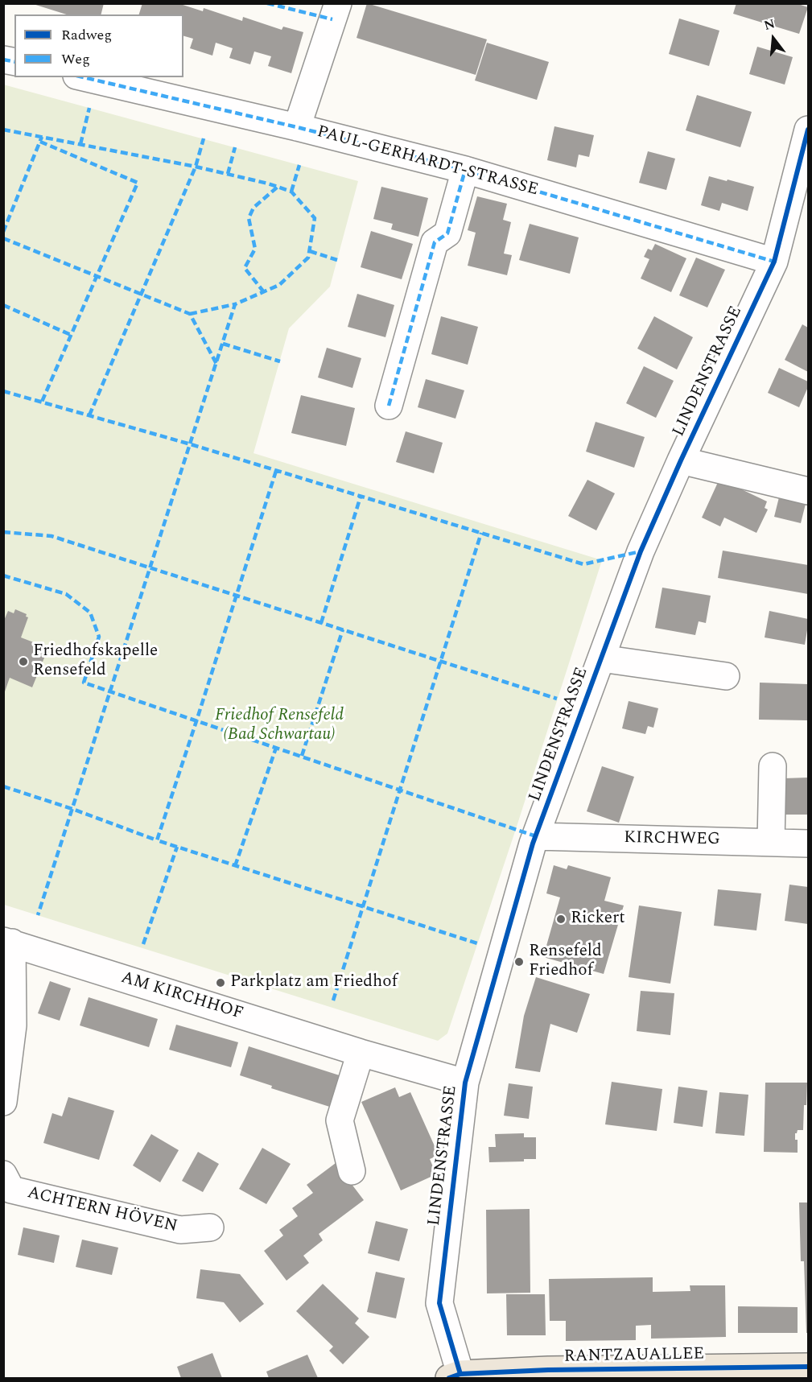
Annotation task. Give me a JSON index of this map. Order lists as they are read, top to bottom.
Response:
{
  "streets": {
    "main road": ["RANTZAUALLEE"],
    "street": [
      "PAUL-GERHARDT-STRASSE",
      "LINDENSTRASSE",
      "KIRCHWEG",
      "AM KIRCHHOF",
      "ACHTERN HÖVEN"
    ]
  },
  "crossings": [
    ["PAUL-GERHARDT-STRASSE", "LINDENSTRASSE"],
    ["LINDENSTRASSE", "KIRCHWEG"],
    ["LINDENSTRASSE", "AM KIRCHHOF"],
    ["LINDENSTRASSE", "RANTZAUALLEE"]
  ],
  "parks": ["Friedhof Rensefeld (Bad Schwartau)"],
  "places": [
    "Friedhofskapelle Rensefeld",
    "Rickert",
    "Rensefeld Friedhof",
    "Parkplatz am Friedhof"
  ],
  "legend": ["Radweg", "Weg"],
  "north": "top"
}
